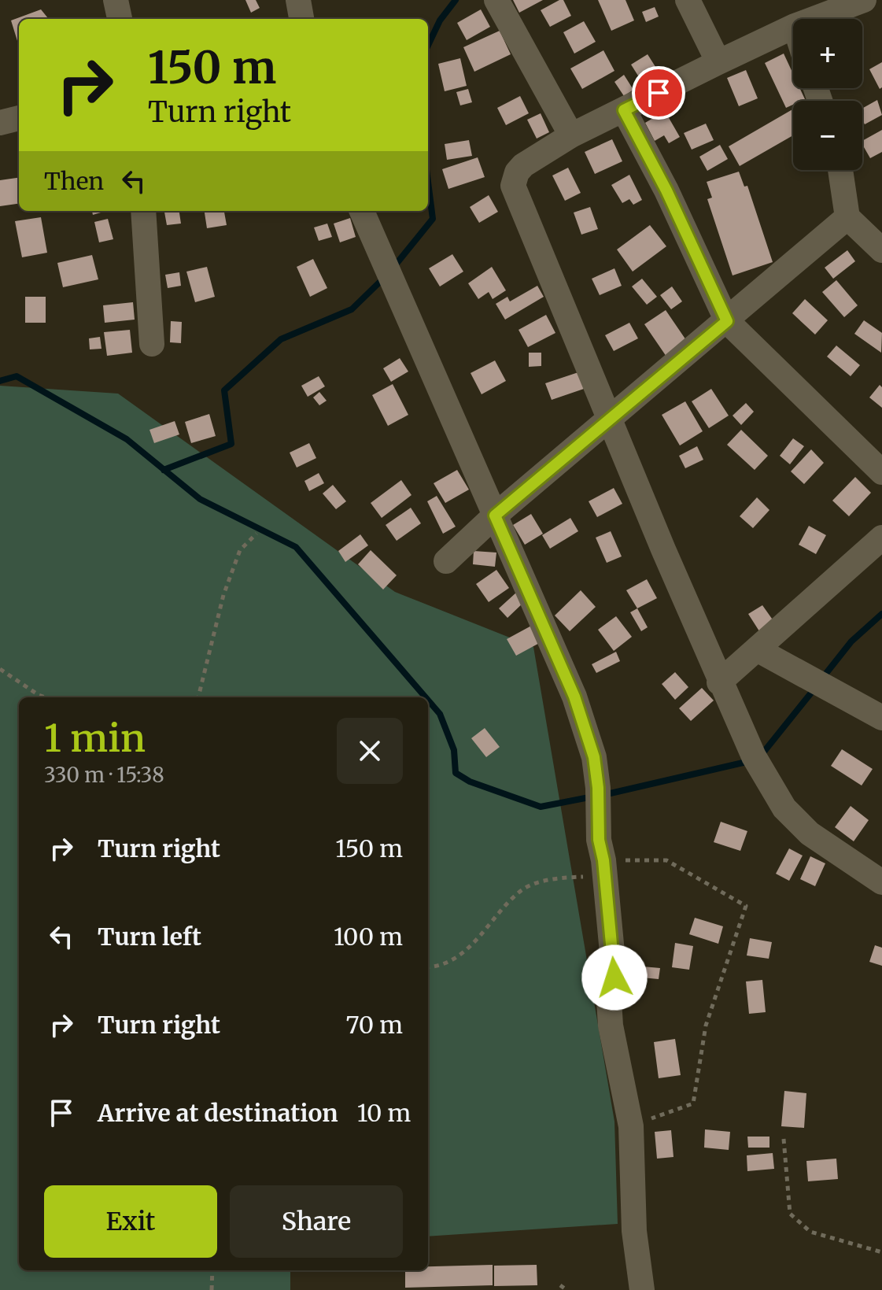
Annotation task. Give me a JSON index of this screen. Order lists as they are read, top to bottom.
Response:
{
  "page": {
    "map_buttons": ["+", "−"],
    "turn": ["150 m", "Turn right"],
    "then": "Then",
    "heading": ["1 min", "330 m · 15:38"],
    "list": [
      {
        "name": "Turn right",
        "value": "150 m"
      },
      {
        "name": "Turn left",
        "value": "100 m"
      },
      {
        "name": "Turn right",
        "value": "70 m"
      },
      {
        "name": "Arrive at destination",
        "value": "10 m"
      }
    ],
    "buttons": ["Exit", "Share"]
  }
}
